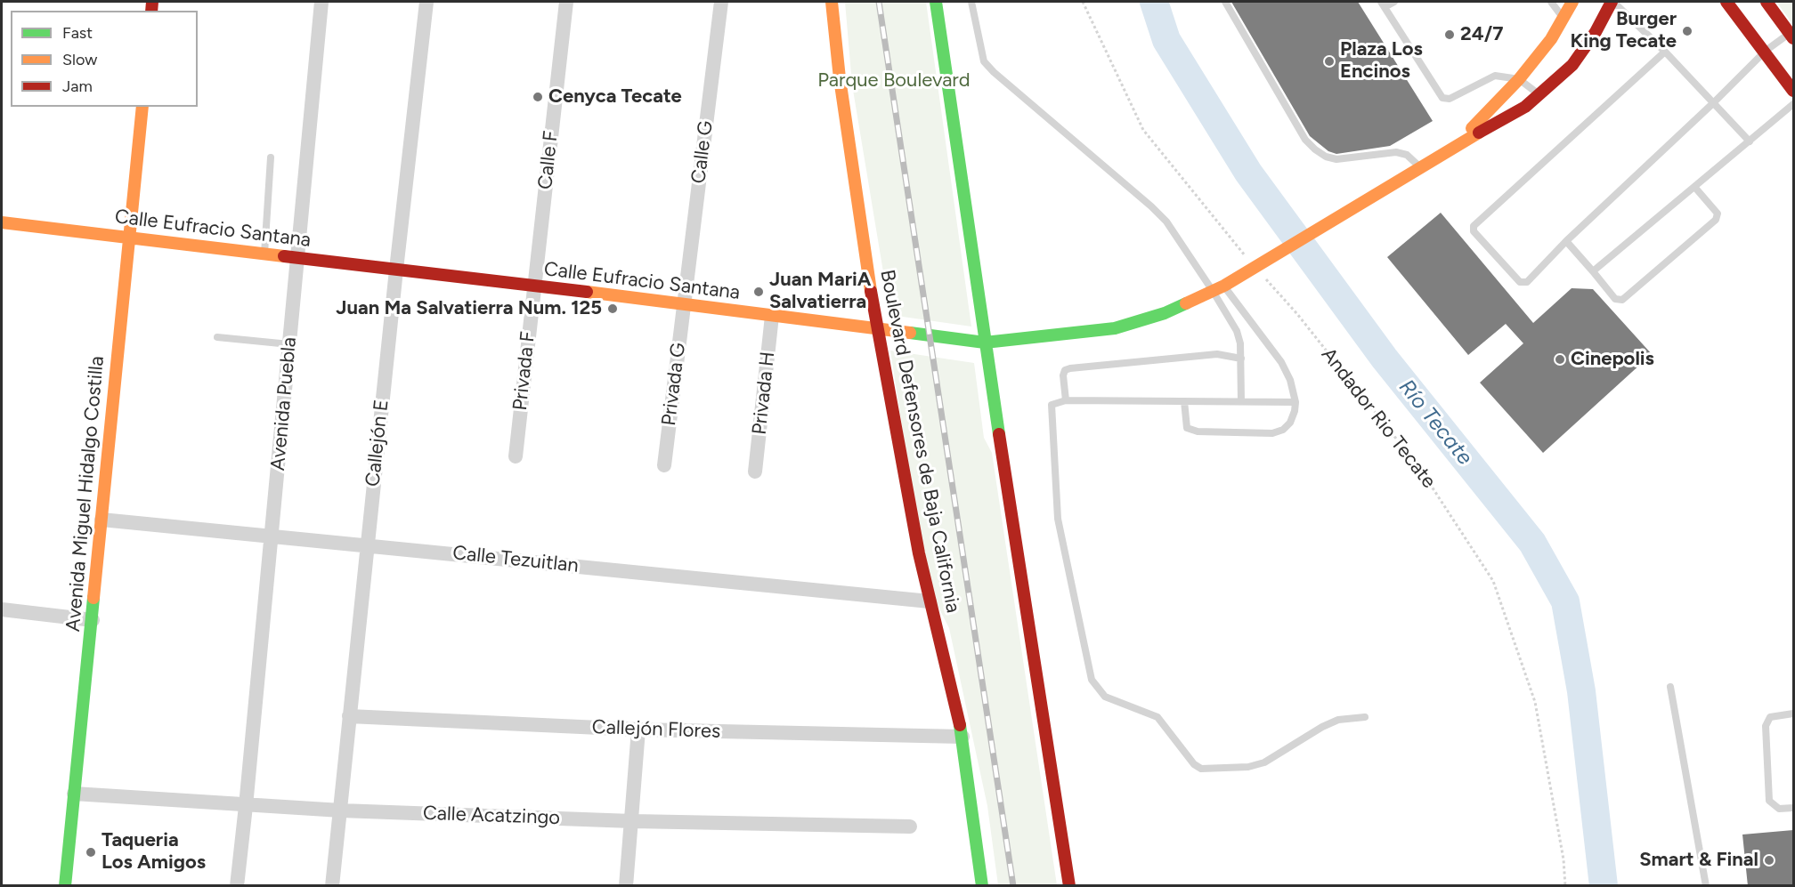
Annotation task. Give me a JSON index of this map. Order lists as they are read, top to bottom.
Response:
{
  "streets": {
    "main road": ["Calle Eufracio Santana", "Boulevard Defensores de Baja California", "Avenida Miguel Hidalgo Costilla"],
    "street": [
      "Calle G",
      "Calle F",
      "Privada F",
      "Privada G",
      "Privada H",
      "Avenida Puebla",
      "Callejón E",
      "Calle Tezuitlan",
      "Callejón Flores",
      "Calle Acatzingo"
    ],
    "path": ["Andador Rio Tecate"]
  },
  "crossings": [
    ["Calle G", "Calle Eufracio Santana"],
    ["Calle G", "Privada G"],
    ["Calle F", "Calle Eufracio Santana"],
    ["Calle F", "Privada F"],
    ["Calle Eufracio Santana", "Privada F"],
    ["Calle Eufracio Santana", "Privada G"],
    ["Calle Eufracio Santana", "Privada H"],
    ["Calle Eufracio Santana", "Avenida Puebla"],
    ["Calle Eufracio Santana", "Andador Rio Tecate"],
    ["Calle Eufracio Santana", "Boulevard Defensores de Baja California"],
    ["Calle Eufracio Santana", "Callejón E"],
    ["Calle Eufracio Santana", "Avenida Miguel Hidalgo Costilla"],
    ["Avenida Puebla", "Calle Tezuitlan"],
    ["Avenida Puebla", "Calle Acatzingo"],
    ["Boulevard Defensores de Baja California", "Calle Tezuitlan"],
    ["Boulevard Defensores de Baja California", "Callejón Flores"],
    ["Callejón E", "Calle Tezuitlan"],
    ["Callejón E", "Callejón Flores"],
    ["Callejón E", "Calle Acatzingo"],
    ["Avenida Miguel Hidalgo Costilla", "Calle Tezuitlan"],
    ["Avenida Miguel Hidalgo Costilla", "Calle Acatzingo"]
  ],
  "water": ["Río Tecate"],
  "parks": ["Parque Boulevard"],
  "places": [
    "Burger King Tecate",
    "24/7",
    "Plaza Los Encinos",
    "Cenyca Tecate",
    "Juan MariA Salvatierra",
    "Juan Ma Salvatierra Num. 125",
    "Cinepolis",
    "Taqueria Los Amigos",
    "Smart & Final"
  ],
  "legend": ["Fast", "Slow", "Jam"]
}
